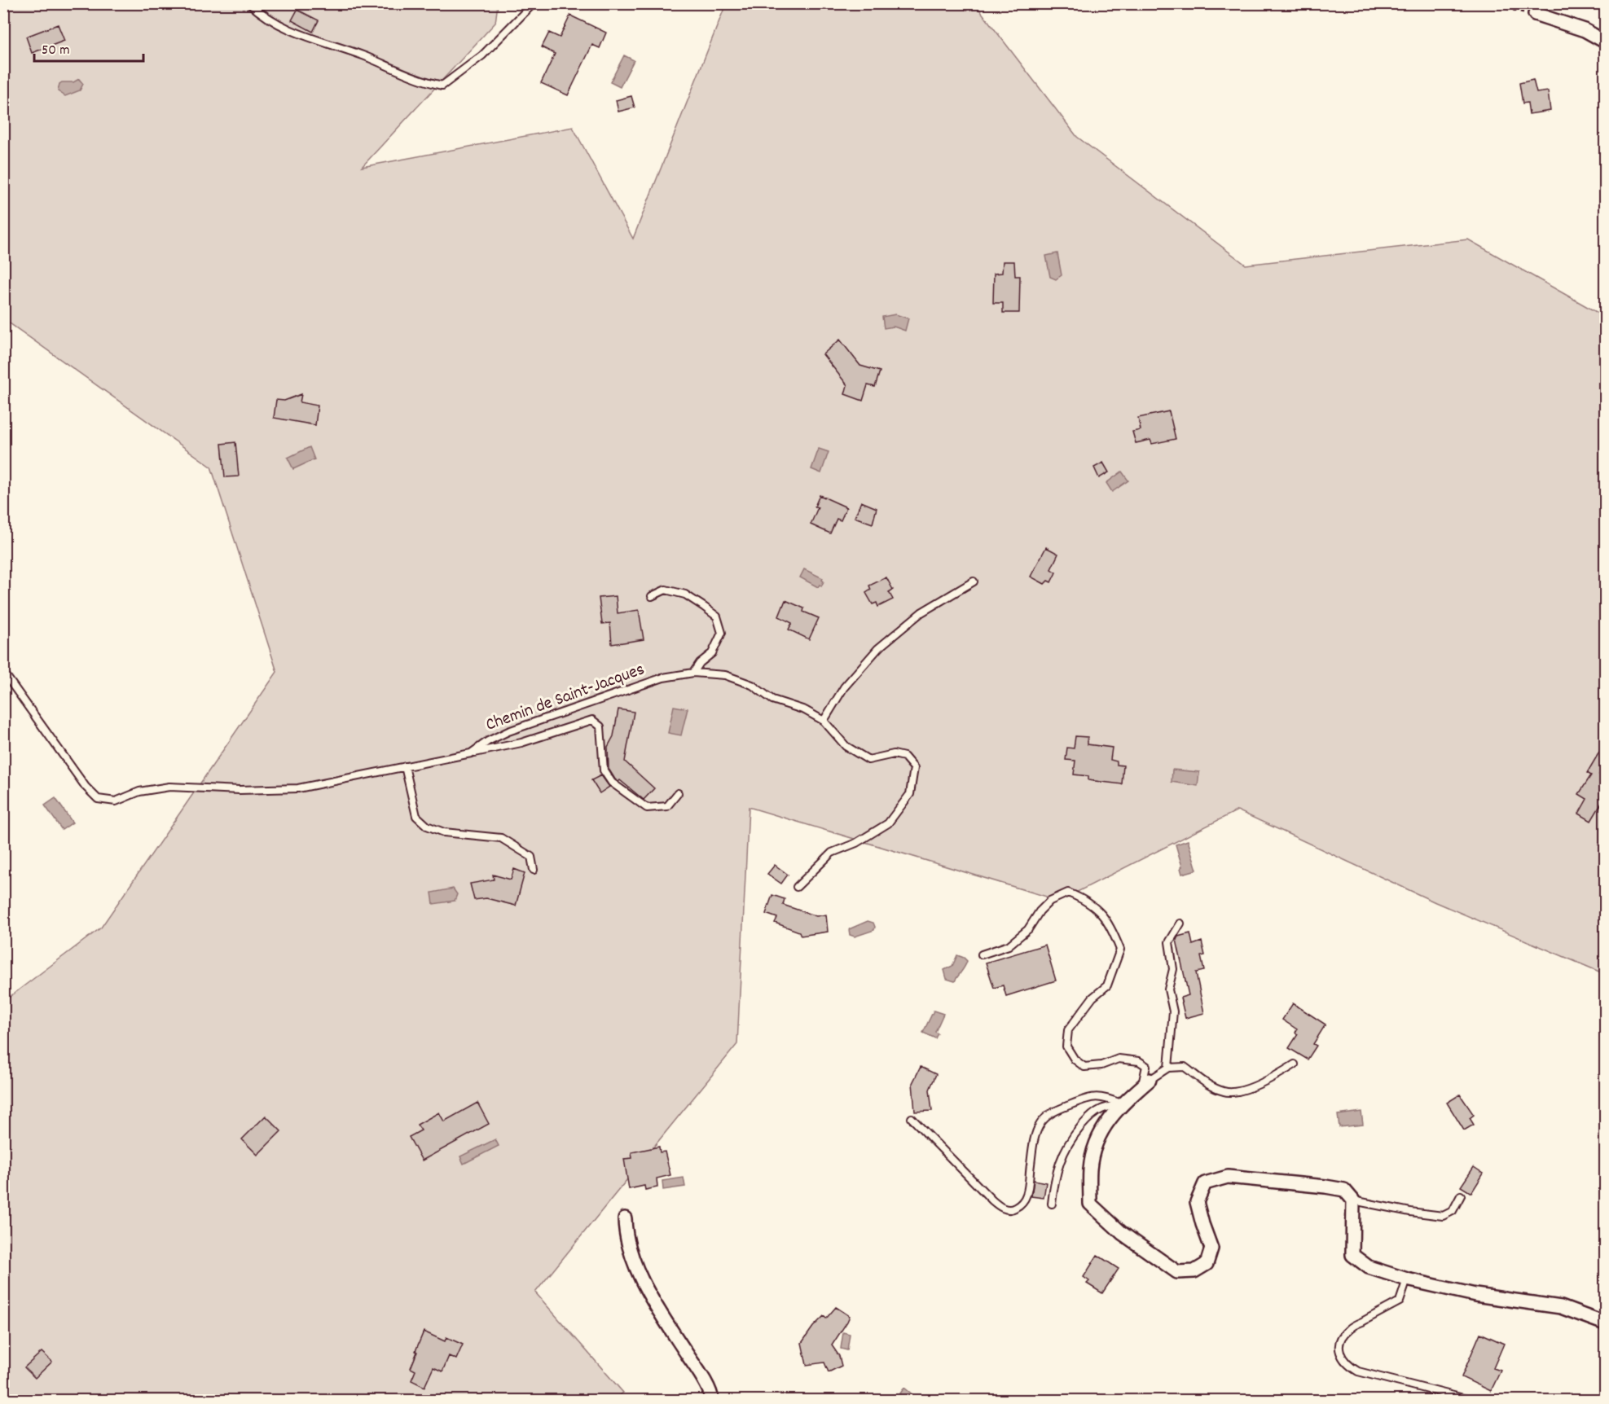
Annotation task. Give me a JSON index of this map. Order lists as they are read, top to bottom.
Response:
{
  "streets": {
    "lane": ["Chemin de Saint-Jacques"]
  },
  "scale_bar": "50 m"
}
